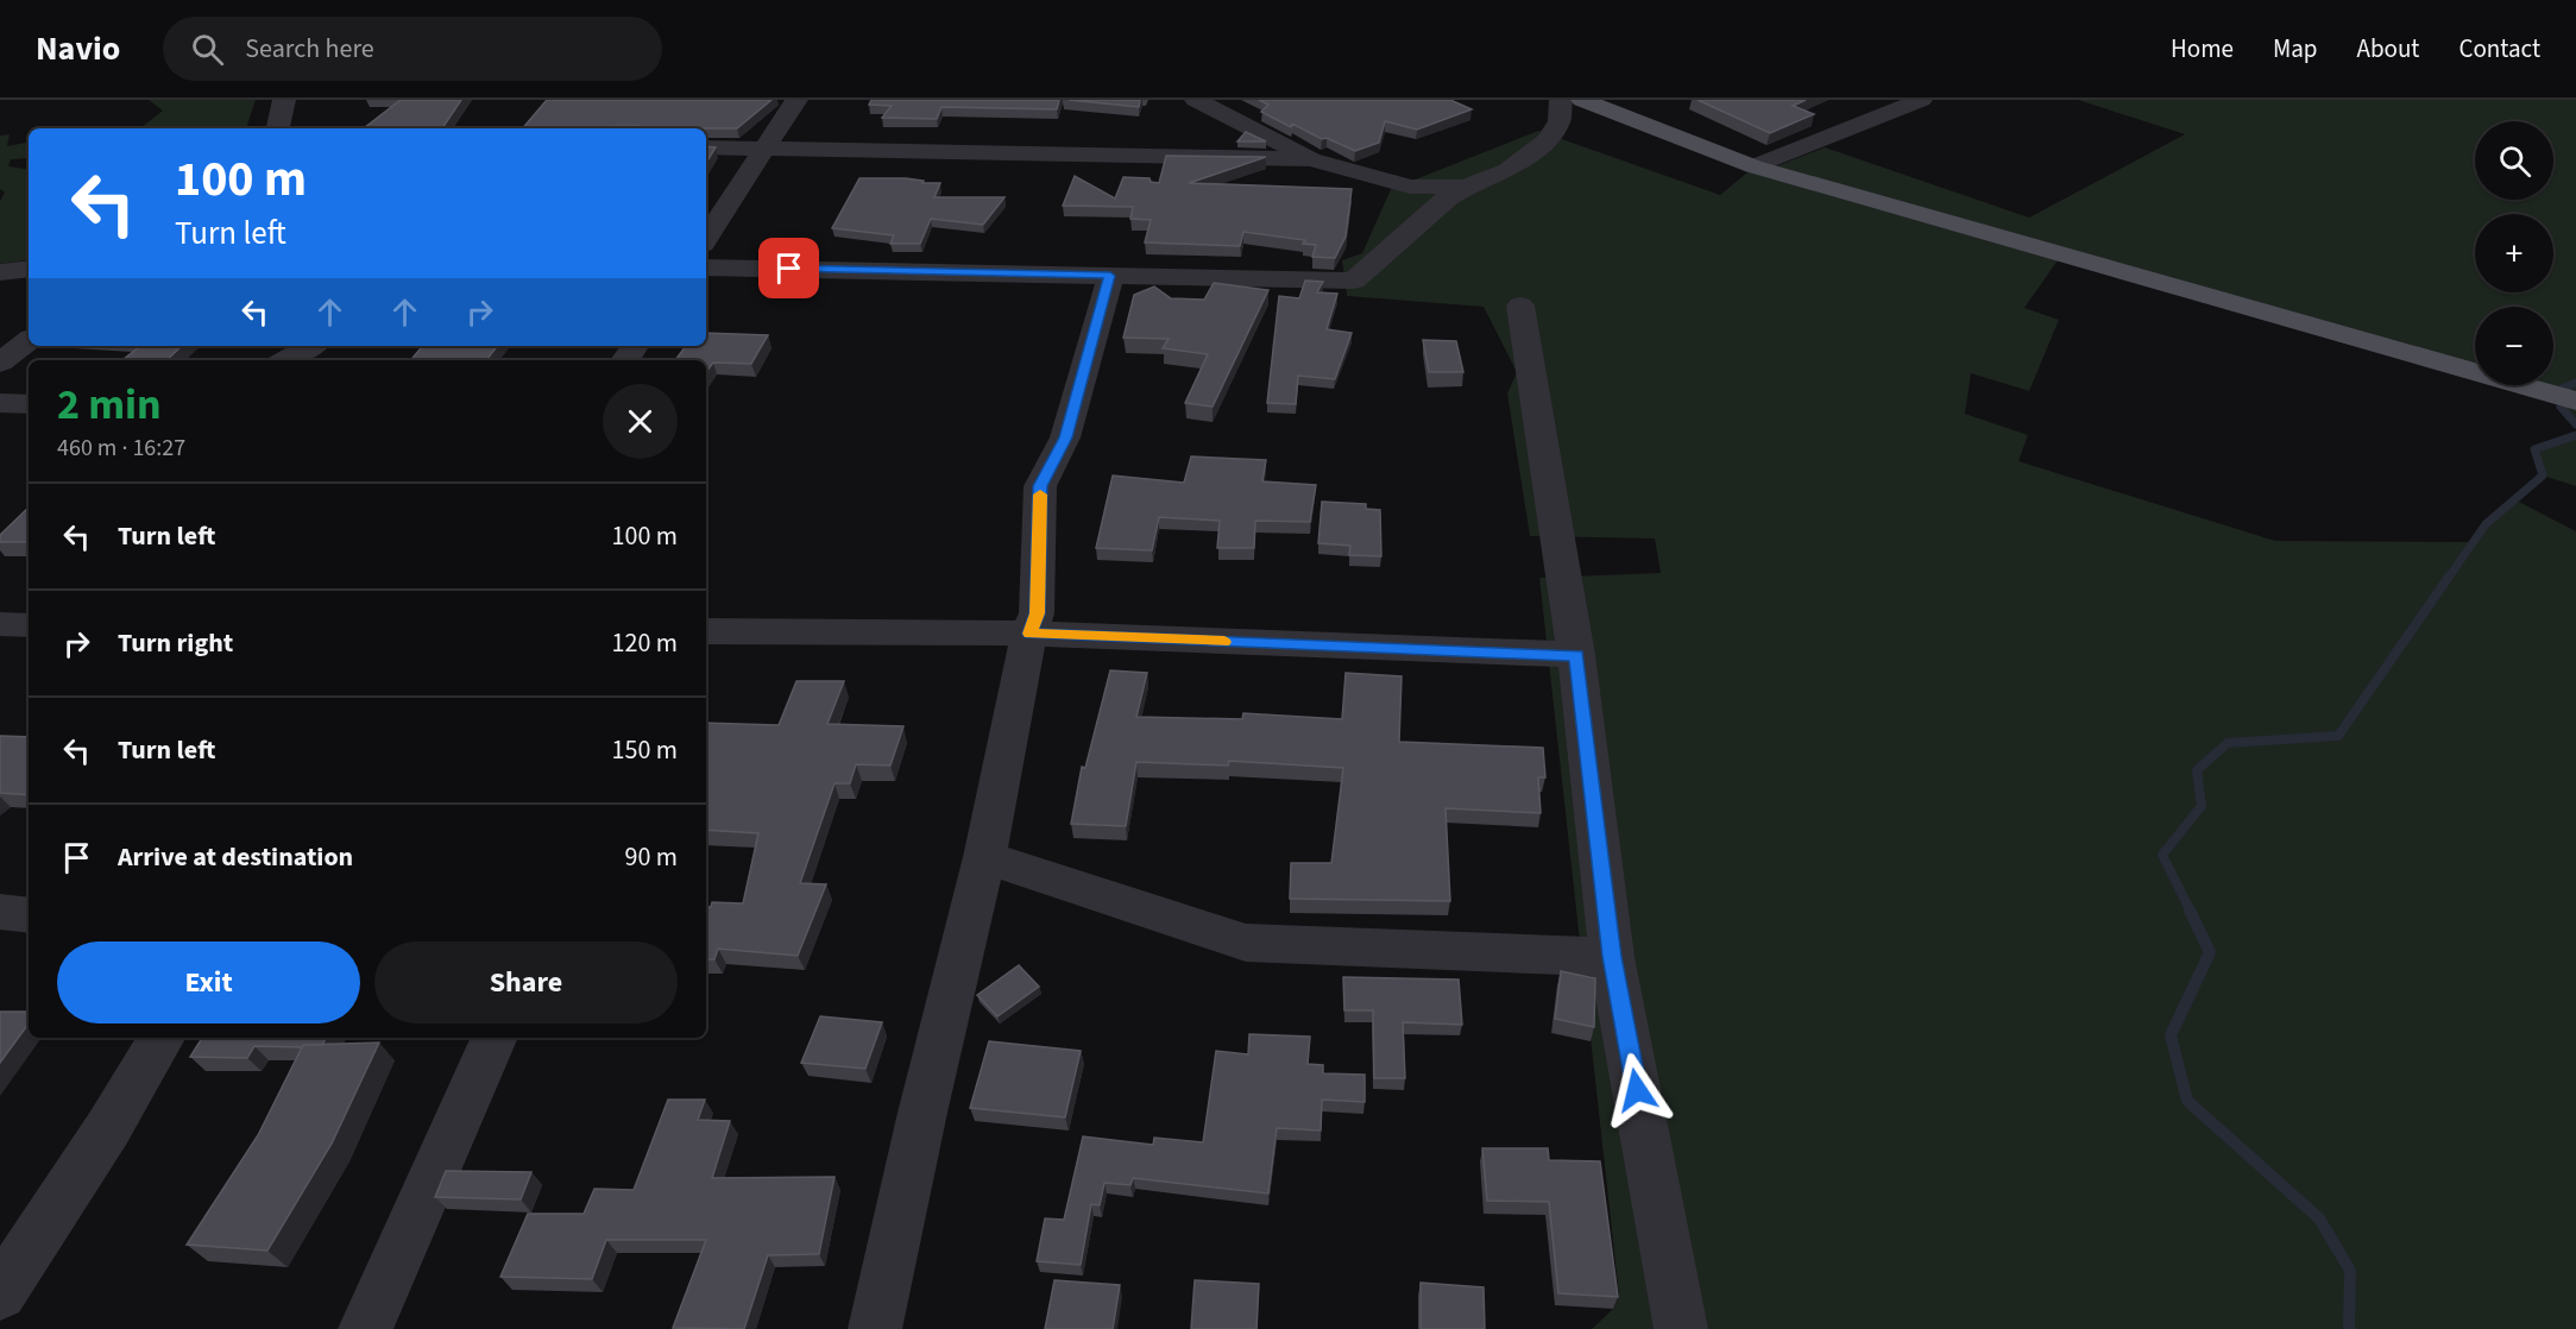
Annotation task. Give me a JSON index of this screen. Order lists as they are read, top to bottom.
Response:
{
  "page": {
    "header": "Navio",
    "search": "Search here",
    "nav": [
      "Home",
      "Map",
      "About",
      "Contact"
    ],
    "map_buttons": ["+", "−"],
    "turn": ["100 m", "Turn left"],
    "heading": ["2 min", "460 m · 16:27"],
    "list": [
      {
        "name": "Turn left",
        "value": "100 m"
      },
      {
        "name": "Turn right",
        "value": "120 m"
      },
      {
        "name": "Turn left",
        "value": "150 m"
      },
      {
        "name": "Arrive at destination",
        "value": "90 m"
      }
    ],
    "buttons": ["Exit", "Share"]
  }
}
